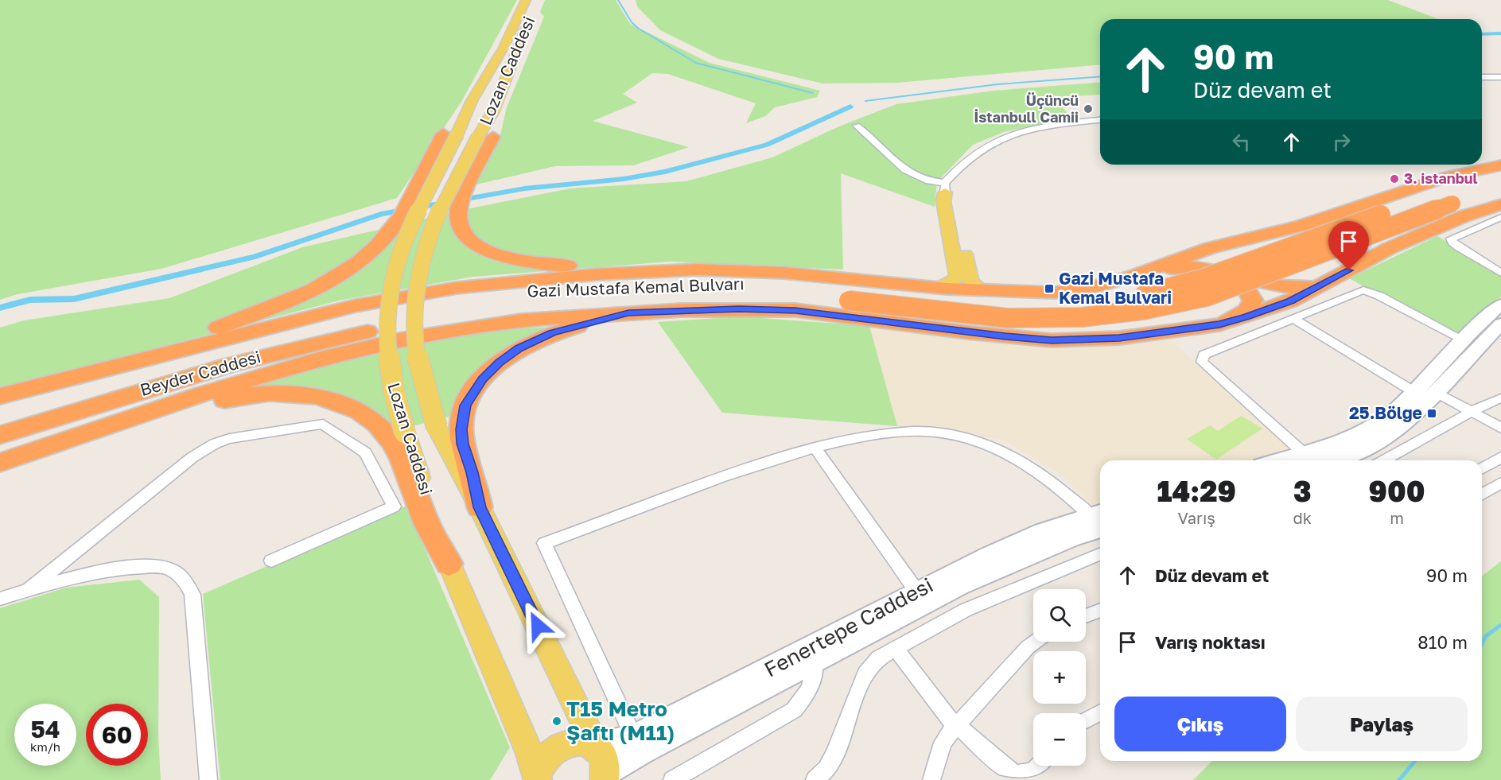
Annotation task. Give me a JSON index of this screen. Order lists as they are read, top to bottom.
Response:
{
  "streets": {
    "highway": ["Gazi Mustafa Kemal Bulvarı", "Beyder Caddesi"],
    "main road": ["Lozan Caddesi"],
    "street": ["Fenertepe Caddesi"]
  },
  "crossings": [
    ["Lozan Caddesi", "Fenertepe Caddesi"],
    ["Gazi Mustafa Kemal Bulvarı", "Beyder Caddesi"]
  ],
  "places": {
    "other": ["Üçüncü İstanbull Camii", "3. istanbul", "T15 Metro Şaftı (M11)"],
    "transit": ["Gazi Mustafa Kemal Bulvari", "25.Bölge"]
  },
  "page": {
    "turn": ["90 m", "Düz devam et"],
    "eta": [
      "14:29",
      "Varış",
      "3",
      "dk",
      "900",
      "m"
    ],
    "list": [
      {
        "name": "Düz devam et",
        "value": "90 m"
      },
      {
        "name": "Varış noktası",
        "value": "810 m"
      }
    ],
    "map_buttons": ["+", "−"],
    "buttons": ["Çıkış", "Paylaş"],
    "speed": "54 km/h",
    "limit": "60"
  }
}
